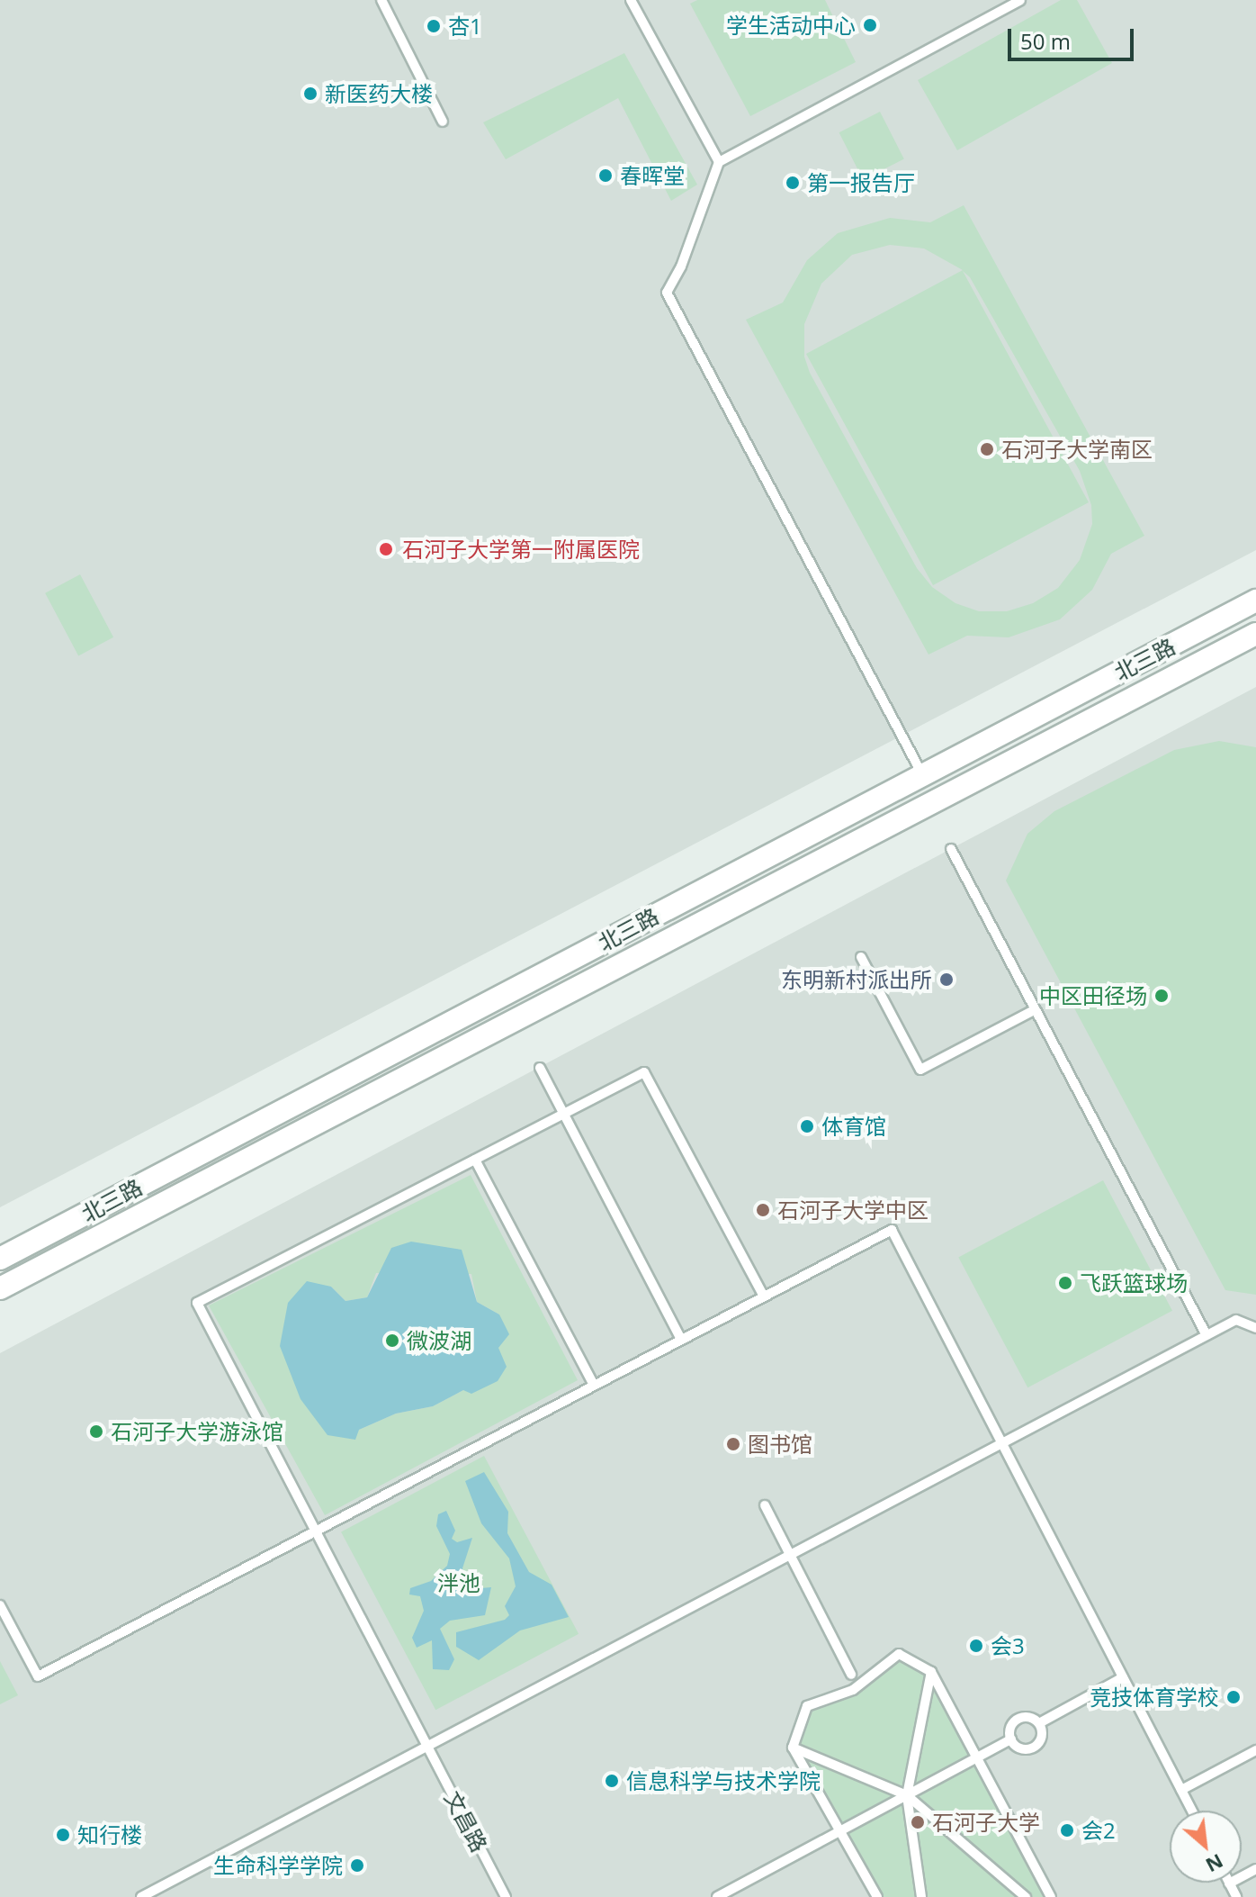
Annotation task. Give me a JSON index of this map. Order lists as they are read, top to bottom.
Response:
{
  "streets": {
    "main road": ["北三路"],
    "lane": ["文昌路"]
  },
  "parks": ["泮池"],
  "places": [
    "学生活动中心",
    "杏1",
    "新医药大楼",
    "春晖堂",
    "第一报告厅",
    "石河子大学南区",
    "石河子大学第一附属医院",
    "东明新村派出所",
    "中区田径场",
    "体育馆",
    "石河子大学中区",
    "飞跃篮球场",
    "微波湖",
    "石河子大学游泳馆",
    "图书馆",
    "会3",
    "竞技体育学校",
    "信息科学与技术学院",
    "石河子大学",
    "会2",
    "知行楼",
    "生命科学学院"
  ],
  "scale_bar": "50 m",
  "north": "bottom right"
}
